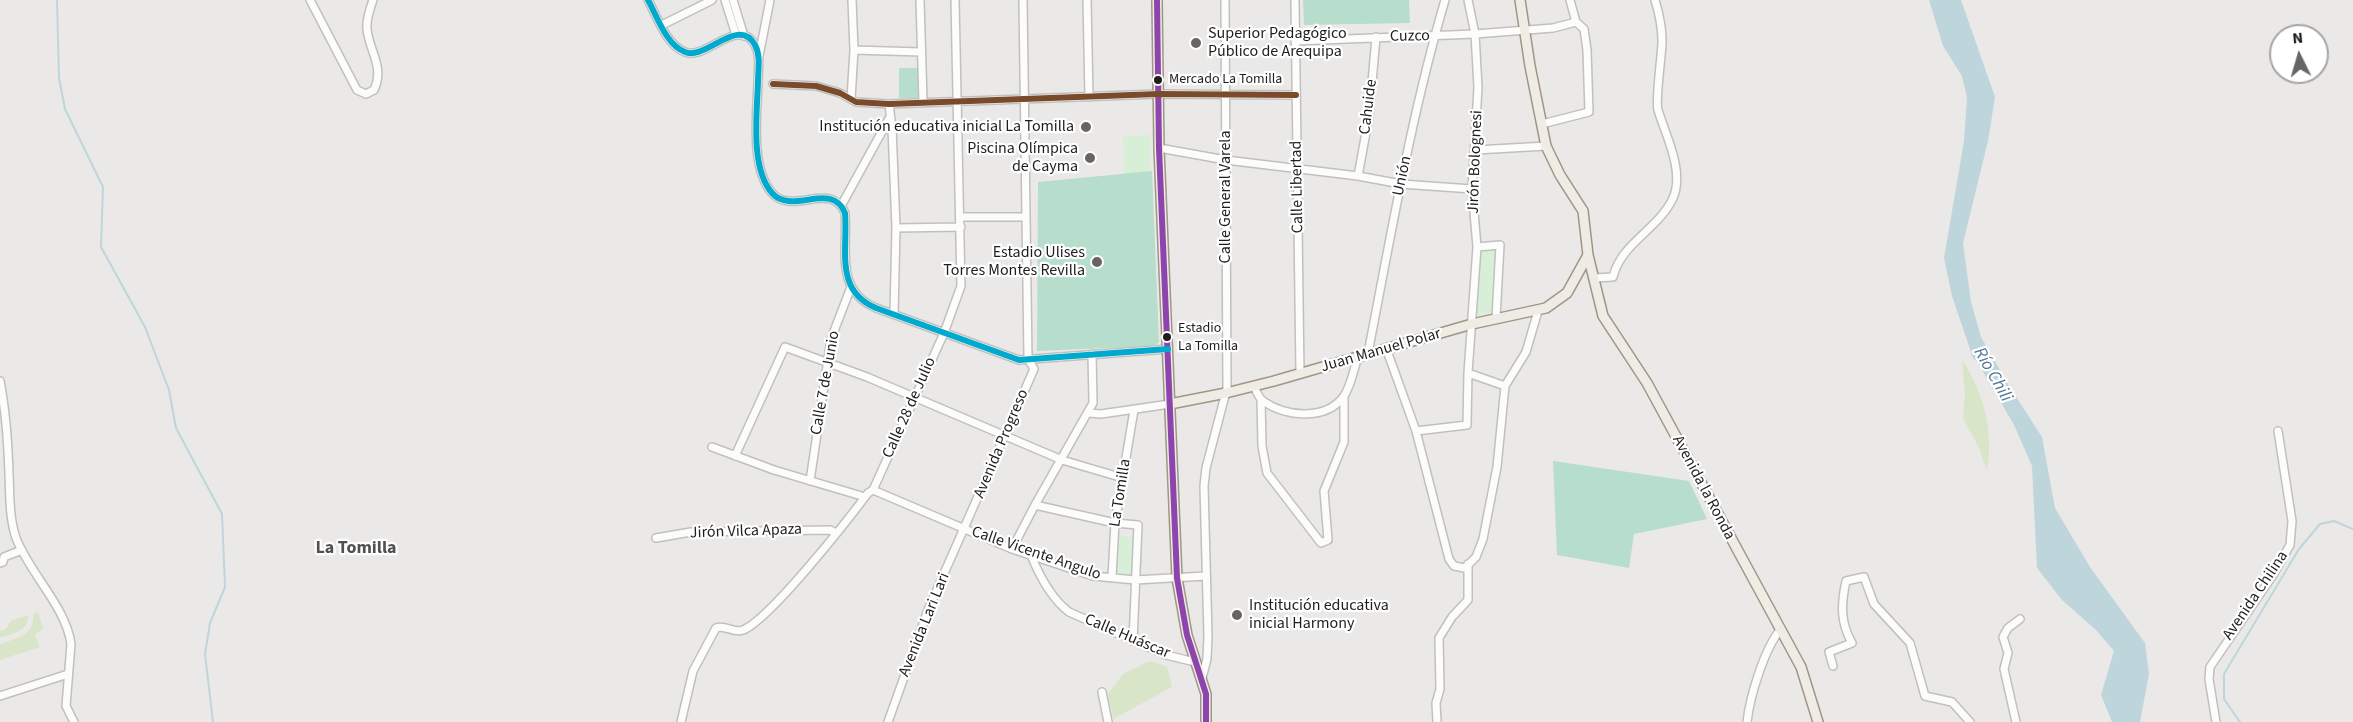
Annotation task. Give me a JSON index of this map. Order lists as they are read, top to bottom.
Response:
{
  "streets": {
    "main road": ["Juan Manuel Polar", "Avenida la Ronda"],
    "street": [
      "Cuzco",
      "Cahuide",
      "Jirón Bolognesi",
      "Unión",
      "Calle Libertad",
      "Calle General Varela",
      "Calle 7 de Junio",
      "Calle 28 de Julio",
      "Avenida Progreso",
      "La Tomilla",
      "Jirón Vilca Apaza",
      "Calle Vicente Angulo",
      "Avenida Chilina",
      "Avenida Lari Lari",
      "Calle Huáscar"
    ]
  },
  "crossings": [
    ["Cuzco", "Cahuide"],
    ["Cuzco", "Jirón Bolognesi"],
    ["Cuzco", "Unión"],
    ["Cuzco", "Calle Libertad"],
    ["Cuzco", "Avenida la Ronda"],
    ["Jirón Bolognesi", "Juan Manuel Polar"],
    ["Unión", "Juan Manuel Polar"],
    ["Calle Libertad", "Juan Manuel Polar"],
    ["Calle General Varela", "Juan Manuel Polar"],
    ["Calle General Varela", "Calle Vicente Angulo"],
    ["Juan Manuel Polar", "Avenida la Ronda"],
    ["Calle 28 de Julio", "Jirón Vilca Apaza"],
    ["Calle 28 de Julio", "Calle Vicente Angulo"],
    ["Avenida Progreso", "Calle Vicente Angulo"],
    ["Avenida Progreso", "Avenida Lari Lari"],
    ["La Tomilla", "Calle Vicente Angulo"],
    ["Calle Vicente Angulo", "Avenida Lari Lari"],
    ["Calle Vicente Angulo", "Calle Huáscar"]
  ],
  "districts": ["La Tomilla"],
  "water": ["Río Chili"],
  "places": [
    "Superior Pedagógico Público de Arequipa",
    "Mercado La Tomilla",
    "Institución educativa inicial La Tomilla",
    "Piscina Olímpica de Cayma",
    "Estadio Ulises Torres Montes Revilla",
    "Estadio La Tomilla",
    "Institución educativa inicial Harmony"
  ],
  "north": "top"
}
